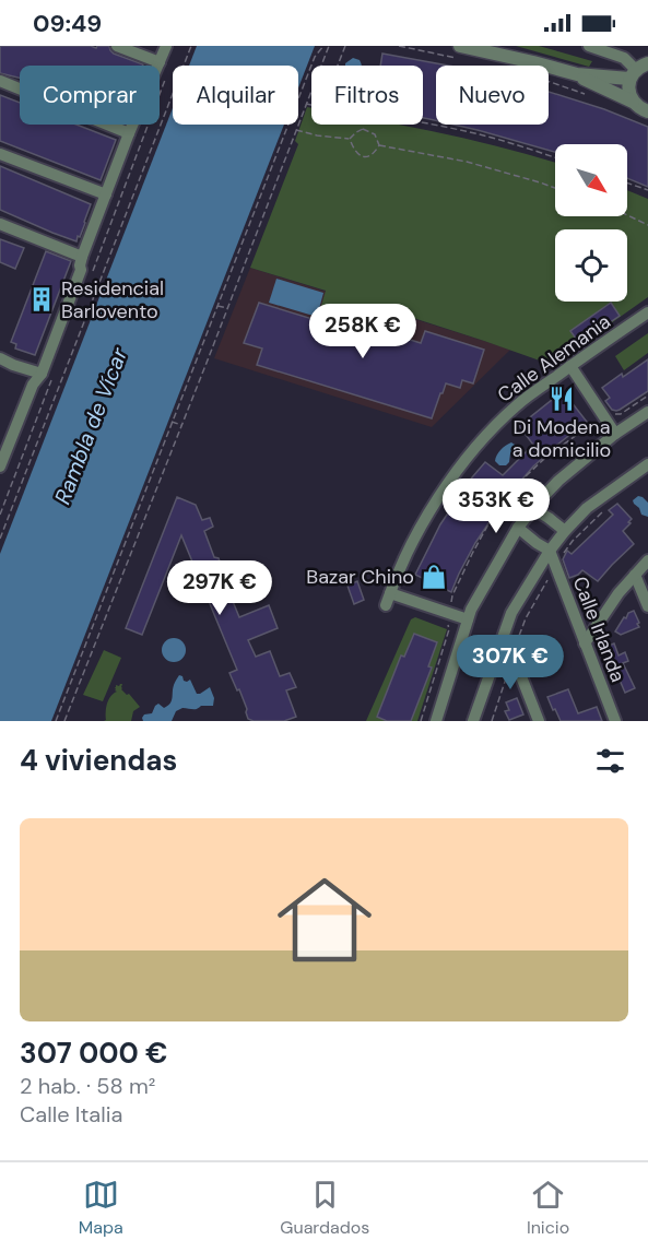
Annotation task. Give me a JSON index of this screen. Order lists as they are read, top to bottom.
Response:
{
  "streets": {
    "street": ["Calle Alemania", "Calle Irlanda"]
  },
  "water": ["Rambla de Vícar"],
  "places": {
    "building": ["Residencial Barlovento"],
    "restaurant": ["Di Modena a domicilio"],
    "shop": ["Bazar Chino"]
  },
  "north": "bottom right",
  "page": {
    "status": "09:49",
    "chip": [
      "Comprar",
      "Alquilar",
      "Filtros",
      "Nuevo"
    ],
    "price": [
      "258K €",
      "353K €",
      "297K €",
      "307K €"
    ],
    "heading": "4 viviendas",
    "list": [
      {
        "name": "307 000 €",
        "note": "2 hab. · 58 m² · Calle Italia"
      }
    ],
    "tabs": ["Mapa", "Guardados", "Inicio"]
  }
}
